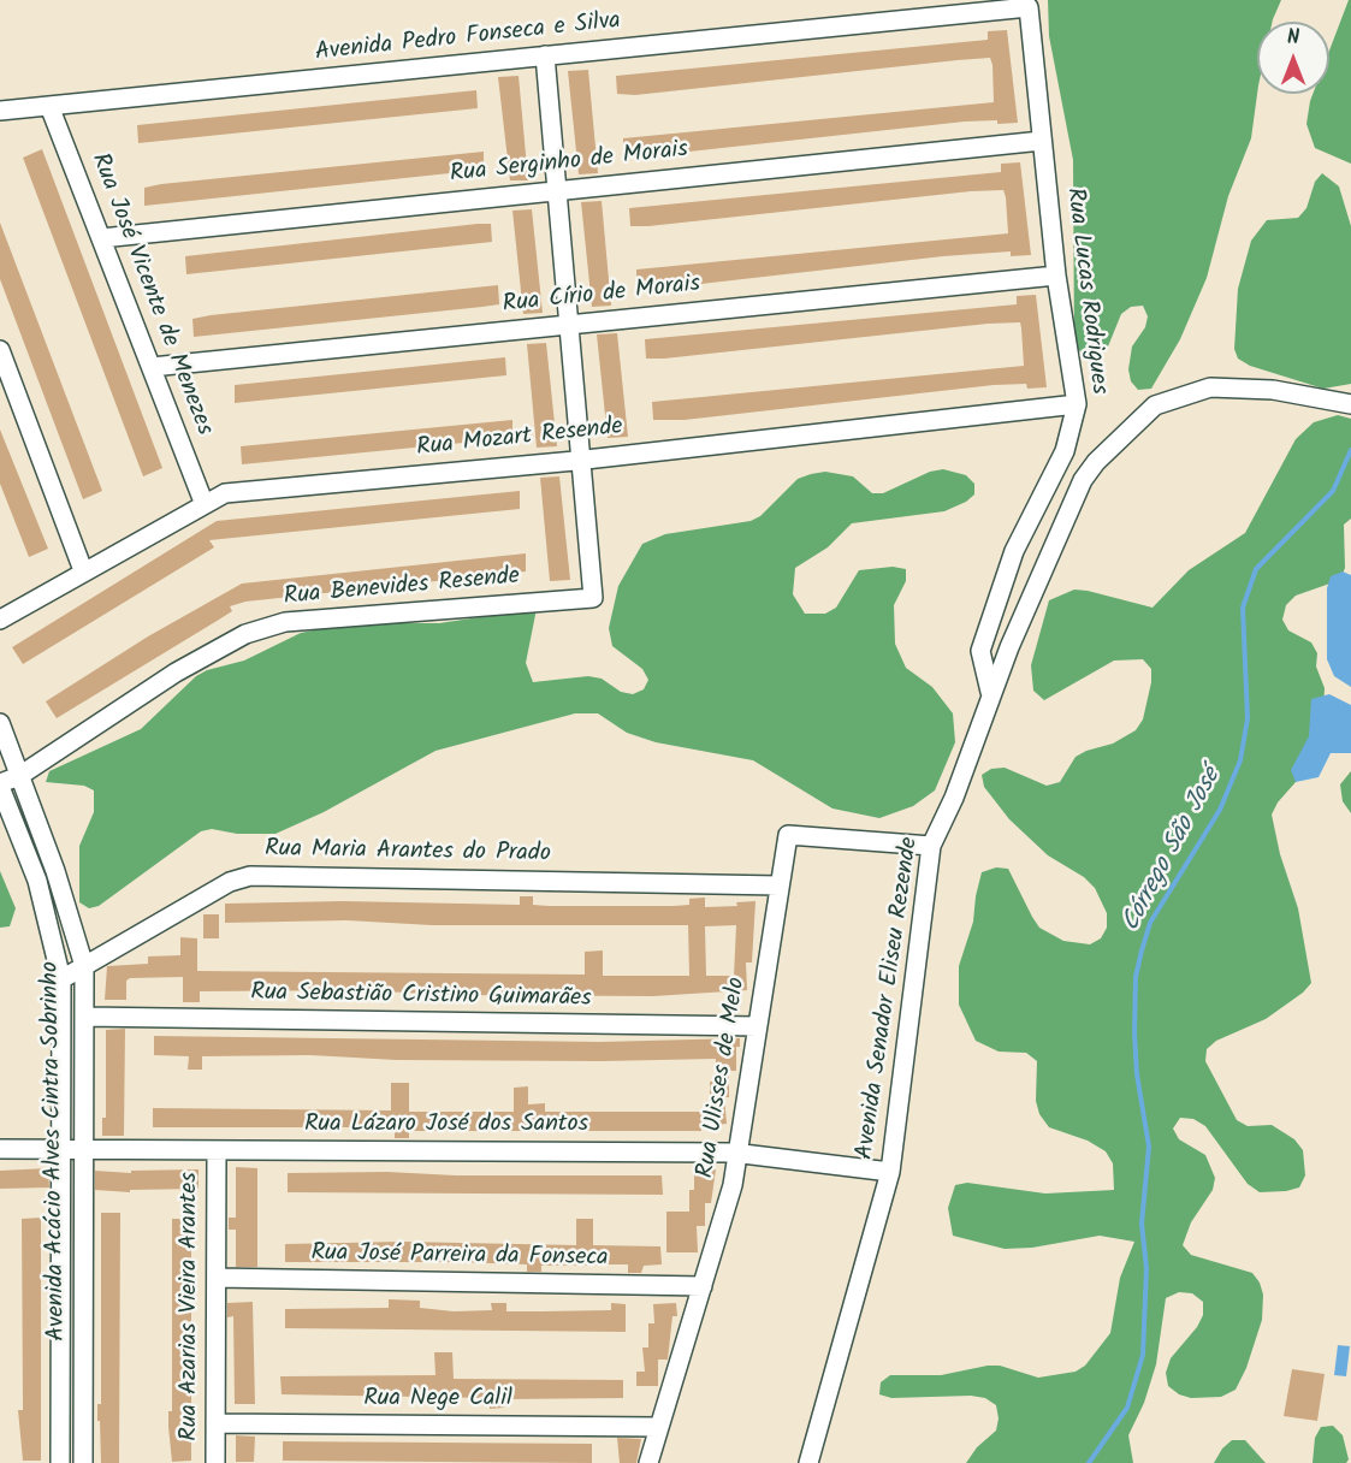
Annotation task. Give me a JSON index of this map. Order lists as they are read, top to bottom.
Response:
{
  "streets": {
    "street": [
      "Avenida Pedro Fonseca e Silva",
      "Rua Serginho de Morais",
      "Rua Lucas Rodrigues",
      "Rua José Vicente de Menezes",
      "Rua Círio de Morais",
      "Rua Mozart Resende",
      "Rua Benevides Resende",
      "Rua Maria Arantes do Prado",
      "Rua Sebastião Cristino Guimarães",
      "Avenida Senador Eliseu Rezende",
      "Rua Ulisses de Melo",
      "Rua Lázaro José dos Santos",
      "Avenida Acácio Alves Cintra Sobrinho",
      "Rua José Parreira da Fonseca",
      "Rua Azarias Vieira Arantes",
      "Rua Nege Calil"
    ]
  },
  "crossings": [
    ["Avenida Pedro Fonseca e Silva", "Rua Lucas Rodrigues"],
    ["Avenida Pedro Fonseca e Silva", "Rua José Vicente de Menezes"],
    ["Rua Serginho de Morais", "Rua Lucas Rodrigues"],
    ["Rua Serginho de Morais", "Rua José Vicente de Menezes"],
    ["Rua Lucas Rodrigues", "Rua Círio de Morais"],
    ["Rua Lucas Rodrigues", "Rua Mozart Resende"],
    ["Rua Lucas Rodrigues", "Avenida Senador Eliseu Rezende"],
    ["Rua José Vicente de Menezes", "Rua Círio de Morais"],
    ["Rua José Vicente de Menezes", "Rua Mozart Resende"],
    ["Rua Mozart Resende", "Rua Benevides Resende"],
    ["Rua Benevides Resende", "Avenida Acácio Alves Cintra Sobrinho"],
    ["Rua Maria Arantes do Prado", "Rua Ulisses de Melo"],
    ["Rua Maria Arantes do Prado", "Avenida Acácio Alves Cintra Sobrinho"],
    ["Rua Sebastião Cristino Guimarães", "Rua Ulisses de Melo"],
    ["Rua Sebastião Cristino Guimarães", "Avenida Acácio Alves Cintra Sobrinho"],
    ["Avenida Senador Eliseu Rezende", "Rua Ulisses de Melo"],
    ["Avenida Senador Eliseu Rezende", "Rua Lázaro José dos Santos"],
    ["Rua Ulisses de Melo", "Rua Lázaro José dos Santos"],
    ["Rua Ulisses de Melo", "Rua José Parreira da Fonseca"],
    ["Rua Ulisses de Melo", "Rua Nege Calil"],
    ["Rua Lázaro José dos Santos", "Avenida Acácio Alves Cintra Sobrinho"],
    ["Rua Lázaro José dos Santos", "Rua Azarias Vieira Arantes"],
    ["Rua José Parreira da Fonseca", "Rua Azarias Vieira Arantes"],
    ["Rua Azarias Vieira Arantes", "Rua Nege Calil"]
  ],
  "water": ["Córrego São José"],
  "north": "top"
}
